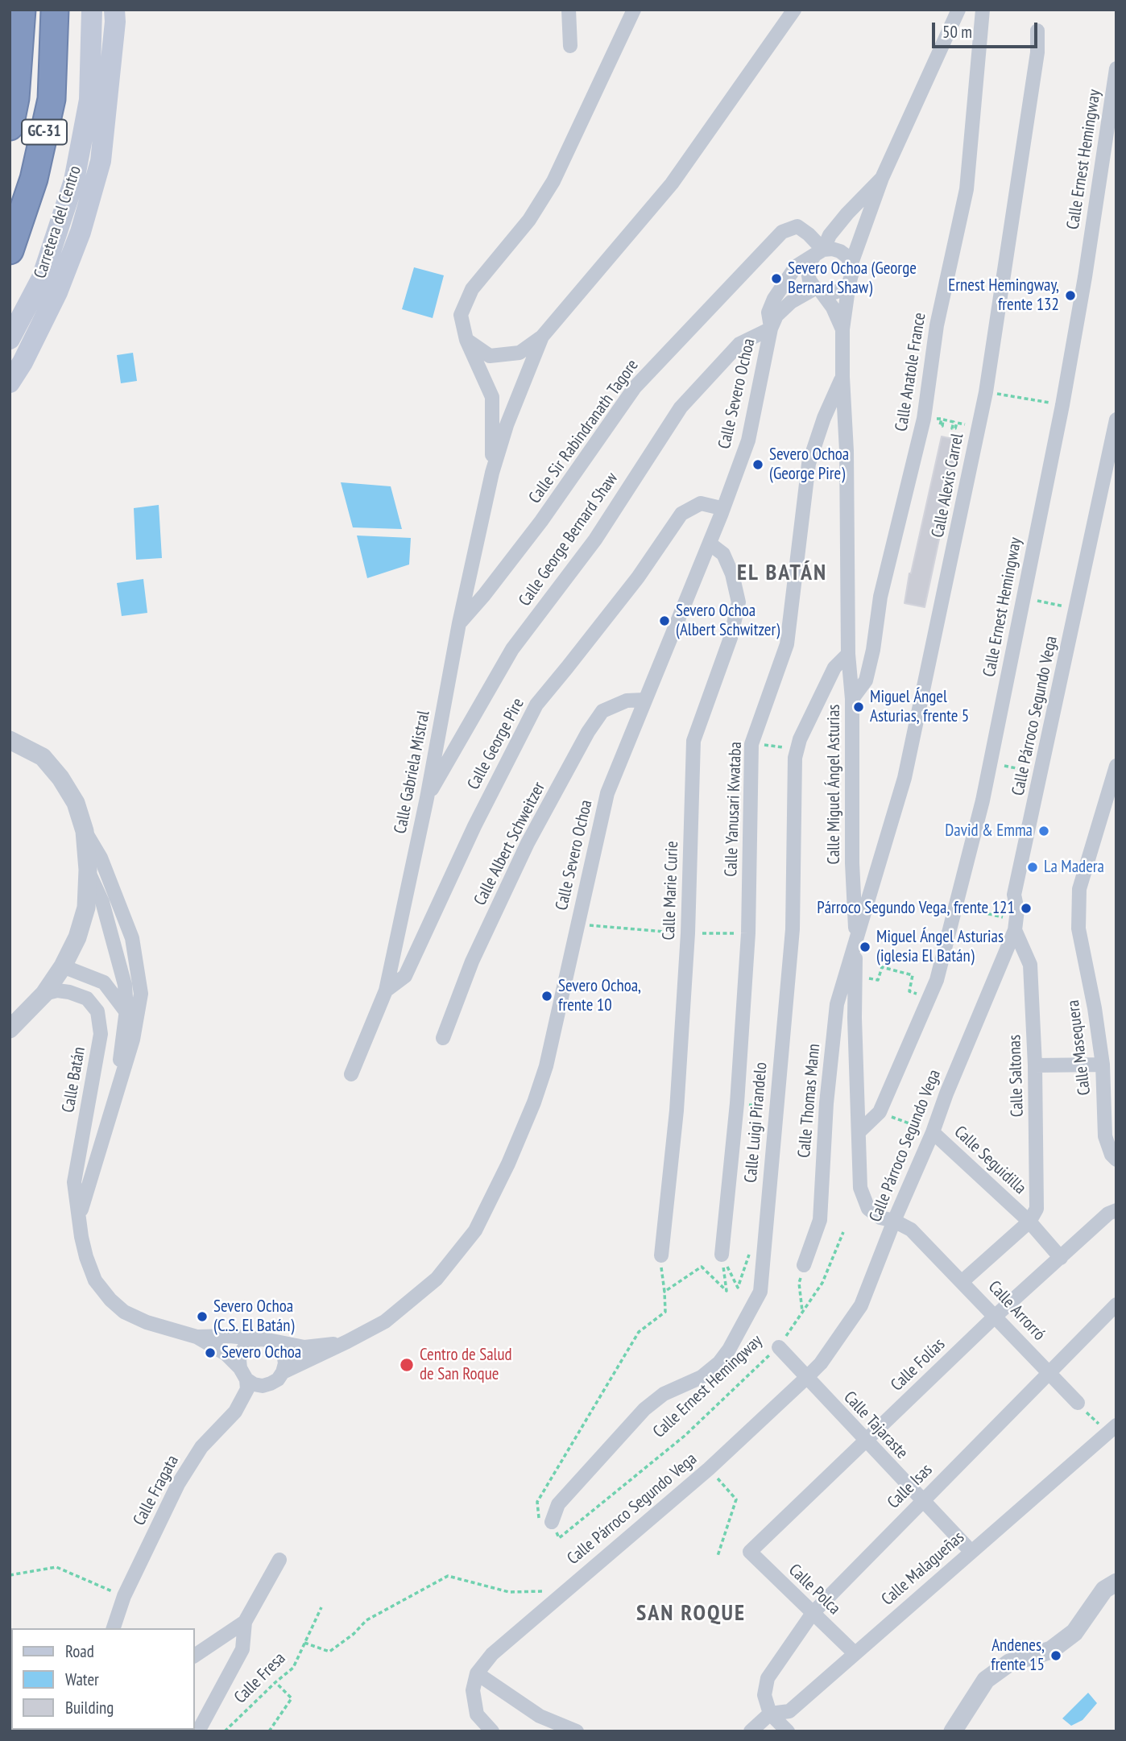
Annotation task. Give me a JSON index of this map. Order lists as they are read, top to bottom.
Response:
{
  "streets": {
    "highway": ["GC-31"],
    "main road": ["Carretera del Centro"],
    "street": [
      "Calle Ernest Hemingway",
      "Calle Anatole France",
      "Calle Severo Ochoa",
      "Calle Sir Rabindranath Tagore",
      "Calle Alexis Carrel",
      "Calle George Bernard Shaw",
      "Calle Párroco Segundo Vega",
      "Calle George Pire",
      "Calle Gabriela Mistral",
      "Calle Miguel Ángel Asturias",
      "Calle Yanusari Kwataba",
      "Calle Albert Schweitzer",
      "Calle Marie Curie",
      "Calle Masequera",
      "Calle Saltonas",
      "Calle Batán",
      "Calle Thomas Mann",
      "Calle Luigi Pirandelo",
      "Calle Seguidilla",
      "Calle Arrorró",
      "Calle Folías",
      "Calle Tajaraste",
      "Calle Isas",
      "Calle Fragata",
      "Calle Malagueñas",
      "Calle Polca"
    ],
    "path": ["Calle Fresa"]
  },
  "crossings": [
    ["Calle Ernest Hemingway", "Calle Miguel Ángel Asturias"],
    ["Calle Ernest Hemingway", "Calle Luigi Pirandelo"],
    ["Calle Ernest Hemingway", "Calle Seguidilla"],
    ["Calle Ernest Hemingway", "Calle Tajaraste"],
    ["Calle Anatole France", "Calle Miguel Ángel Asturias"],
    ["Calle Severo Ochoa", "Calle George Bernard Shaw"],
    ["Calle Severo Ochoa", "Calle George Pire"],
    ["Calle Severo Ochoa", "Calle Albert Schweitzer"],
    ["Calle Severo Ochoa", "Calle Marie Curie"],
    ["Calle Severo Ochoa", "Calle Batán"],
    ["Calle Severo Ochoa", "Calle Fragata"],
    ["Calle Sir Rabindranath Tagore", "Calle Gabriela Mistral"],
    ["Calle Sir Rabindranath Tagore", "Calle Miguel Ángel Asturias"],
    ["Calle Alexis Carrel", "Calle Miguel Ángel Asturias"],
    ["Calle Alexis Carrel", "Calle Thomas Mann"],
    ["Calle George Bernard Shaw", "Calle Gabriela Mistral"],
    ["Calle Párroco Segundo Vega", "Calle Miguel Ángel Asturias"],
    ["Calle Párroco Segundo Vega", "Calle Saltonas"],
    ["Calle Párroco Segundo Vega", "Calle Seguidilla"],
    ["Calle Párroco Segundo Vega", "Calle Arrorró"],
    ["Calle Párroco Segundo Vega", "Calle Tajaraste"],
    ["Calle George Pire", "Calle Gabriela Mistral"],
    ["Calle Miguel Ángel Asturias", "Calle Yanusari Kwataba"],
    ["Calle Miguel Ángel Asturias", "Calle Thomas Mann"],
    ["Calle Miguel Ángel Asturias", "Calle Luigi Pirandelo"],
    ["Calle Miguel Ángel Asturias", "Calle Arrorró"],
    ["Calle Saltonas", "Calle Seguidilla"],
    ["Calle Batán", "Calle Fragata"],
    ["Calle Seguidilla", "Calle Folías"],
    ["Calle Arrorró", "Calle Folías"],
    ["Calle Arrorró", "Calle Isas"],
    ["Calle Folías", "Calle Tajaraste"],
    ["Calle Folías", "Calle Polca"],
    ["Calle Tajaraste", "Calle Isas"],
    ["Calle Tajaraste", "Calle Malagueñas"],
    ["Calle Isas", "Calle Malagueñas"],
    ["Calle Isas", "Calle Polca"],
    ["Calle Malagueñas", "Calle Polca"]
  ],
  "districts": ["EL BATÁN", "SAN ROQUE"],
  "places": [
    "Severo Ochoa (George Bernard Shaw)",
    "Ernest Hemingway, frente 132",
    "Severo Ochoa (George Pire)",
    "Severo Ochoa (Albert Schwitzer)",
    "Miguel Ángel Asturias, frente 5",
    "David & Emma",
    "La Madera",
    "Párroco Segundo Vega, frente 121",
    "Miguel Ángel Asturias (iglesia El Batán)",
    "Severo Ochoa, frente 10",
    "Severo Ochoa (C.S. El Batán)",
    "Severo Ochoa",
    "Centro de Salud de San Roque",
    "Andenes, frente 15"
  ],
  "legend": ["Road", "Water", "Building"],
  "scale_bar": "50 m"
}
